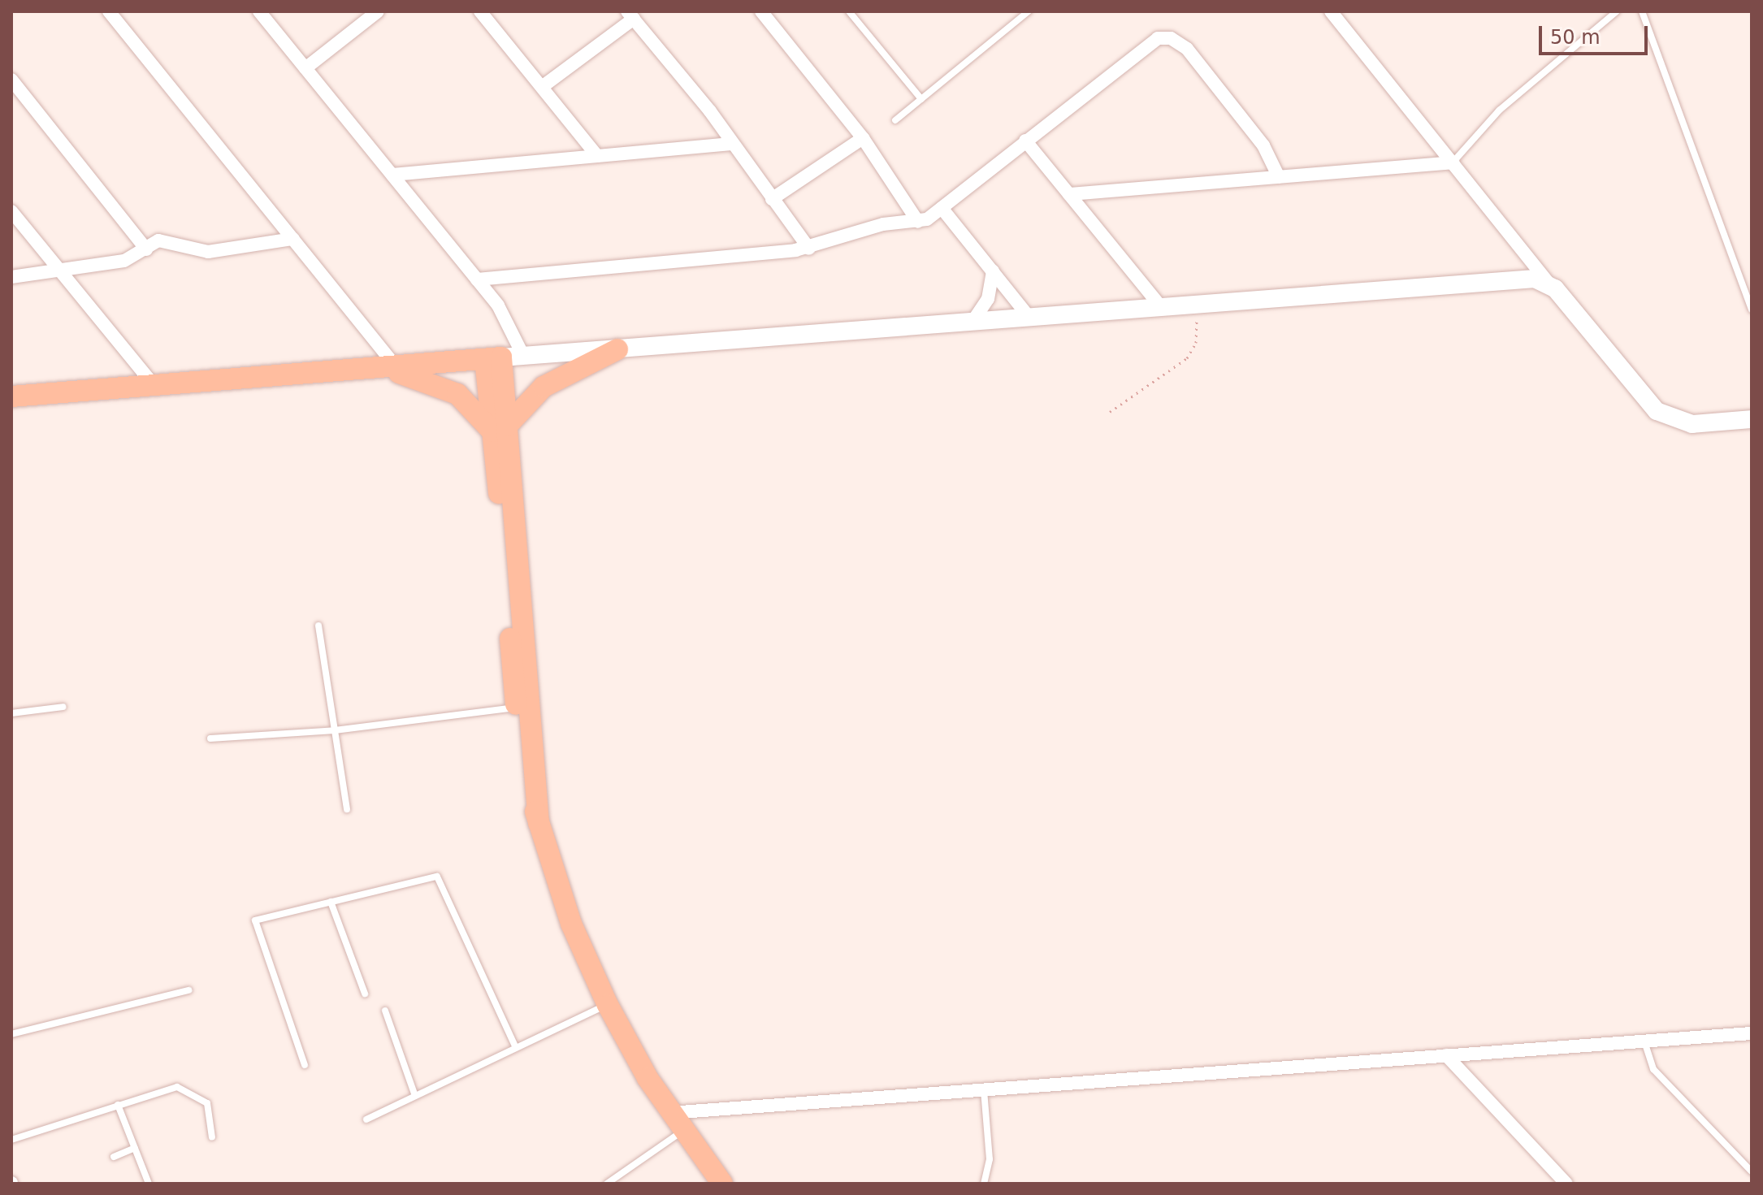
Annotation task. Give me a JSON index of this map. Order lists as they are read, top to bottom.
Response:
{
  "scale_bar": "50 m"
}
